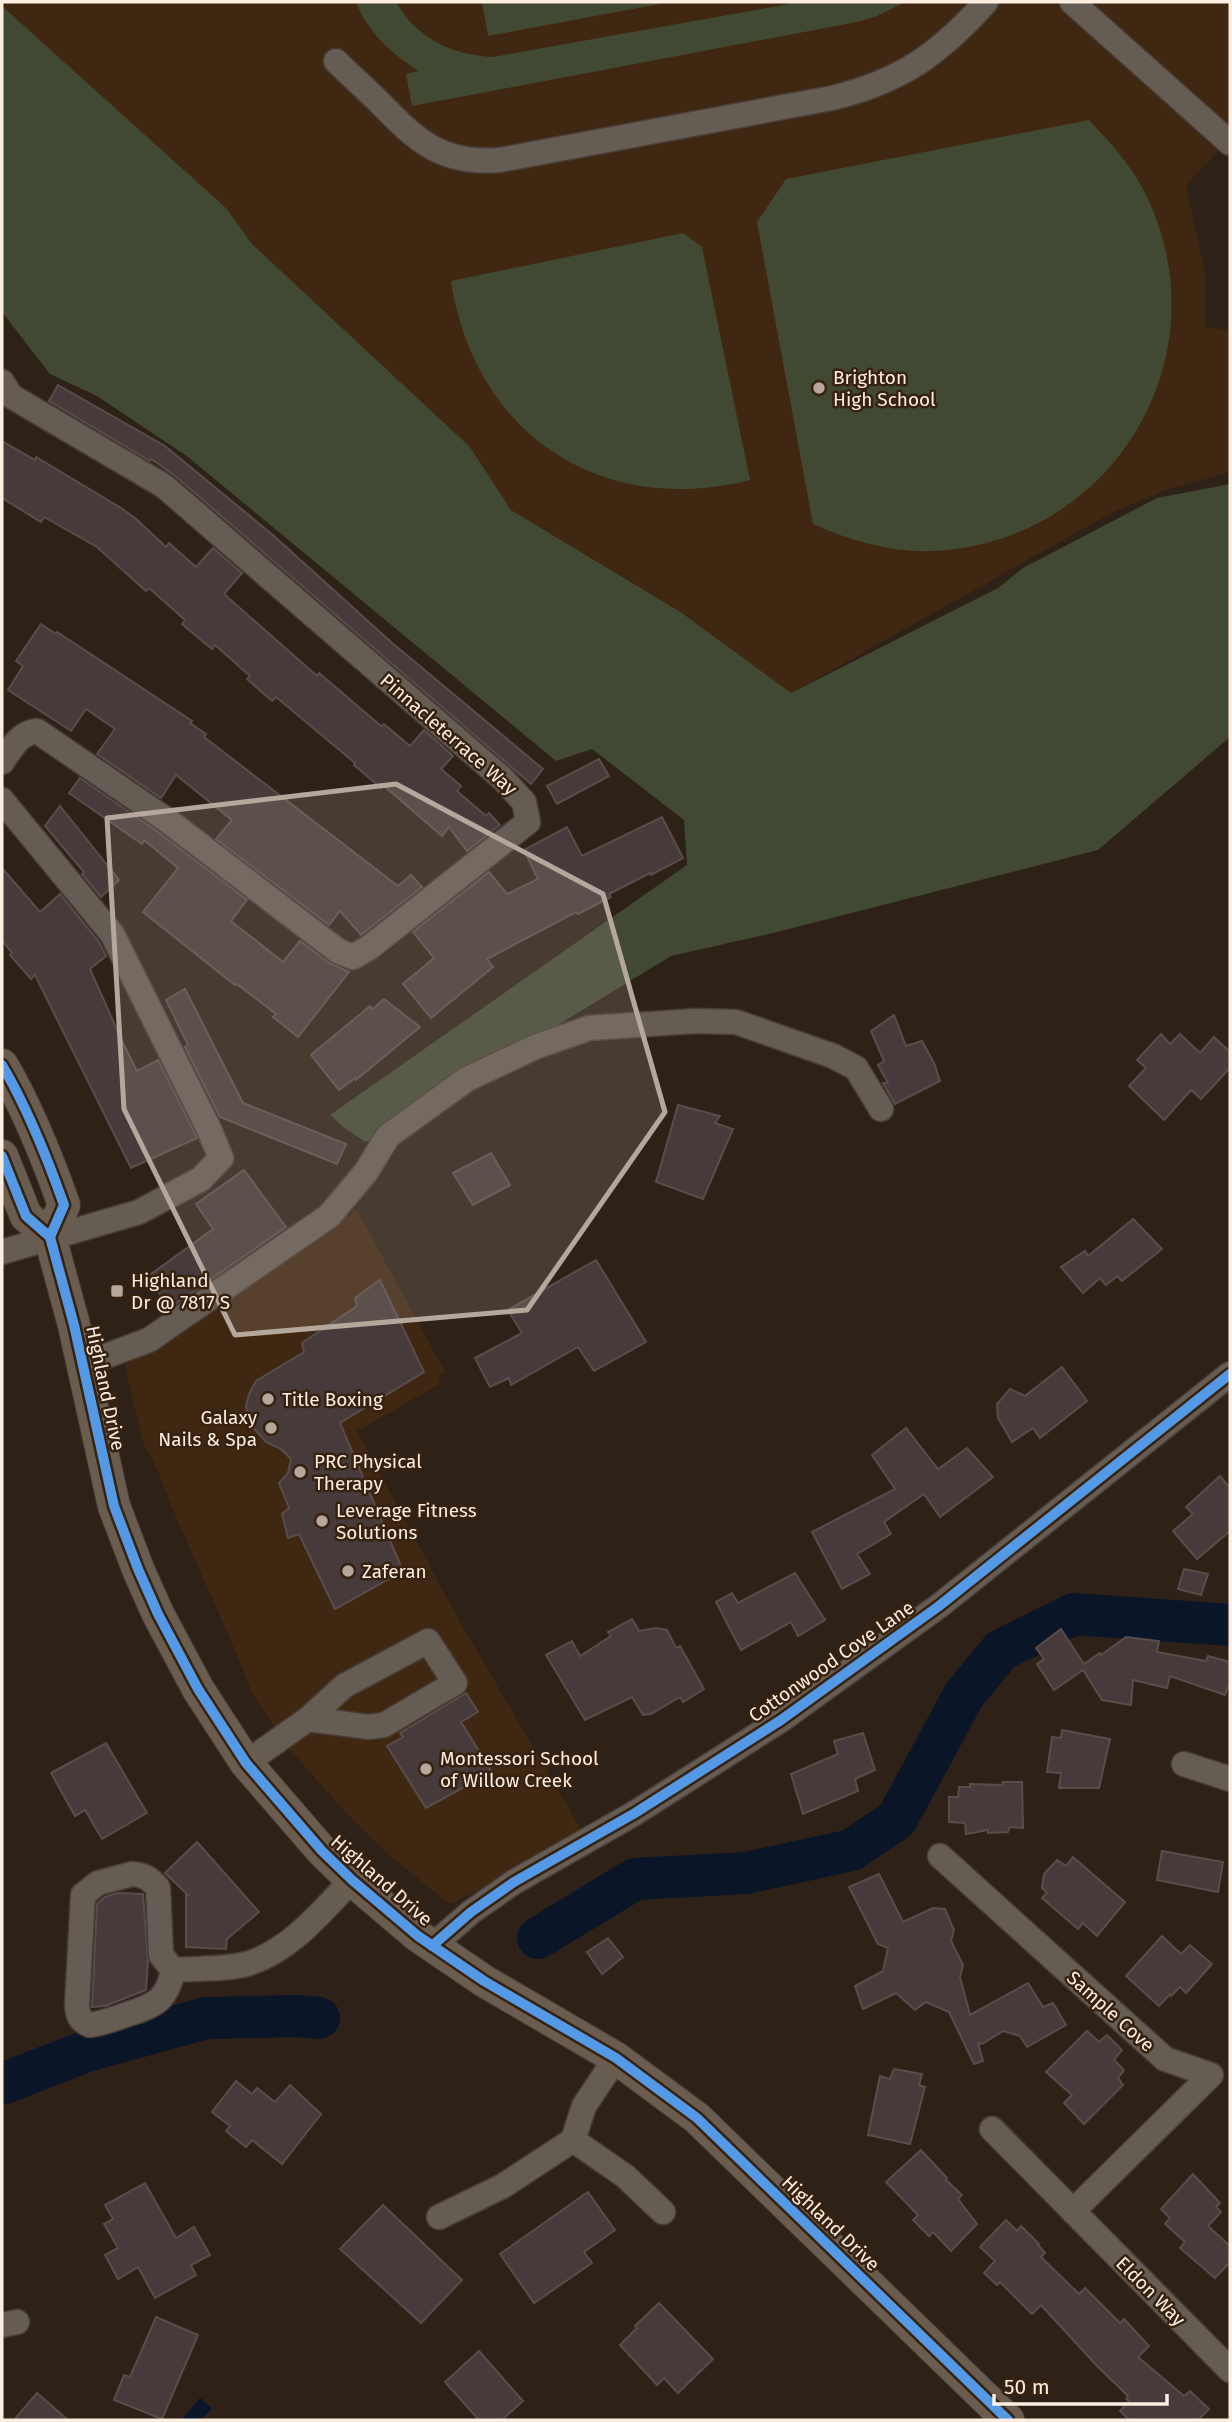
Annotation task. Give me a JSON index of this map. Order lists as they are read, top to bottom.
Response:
{
  "streets": {
    "main road": ["Highland Drive"],
    "street": [
      "Pinnacleterrace Way",
      "Cottonwood Cove Lane",
      "Sample Cove",
      "Eldon Way"
    ]
  },
  "crossings": [
    ["Highland Drive", "Cottonwood Cove Lane"],
    ["Sample Cove", "Eldon Way"]
  ],
  "places": {
    "other": [
      "Brighton High School",
      "Title Boxing",
      "Galaxy Nails & Spa",
      "PRC Physical Therapy",
      "Leverage Fitness Solutions",
      "Zaferan",
      "Montessori School of Willow Creek"
    ],
    "transit": ["Highland Dr @ 7817 S"]
  },
  "scale_bar": "50 m"
}
